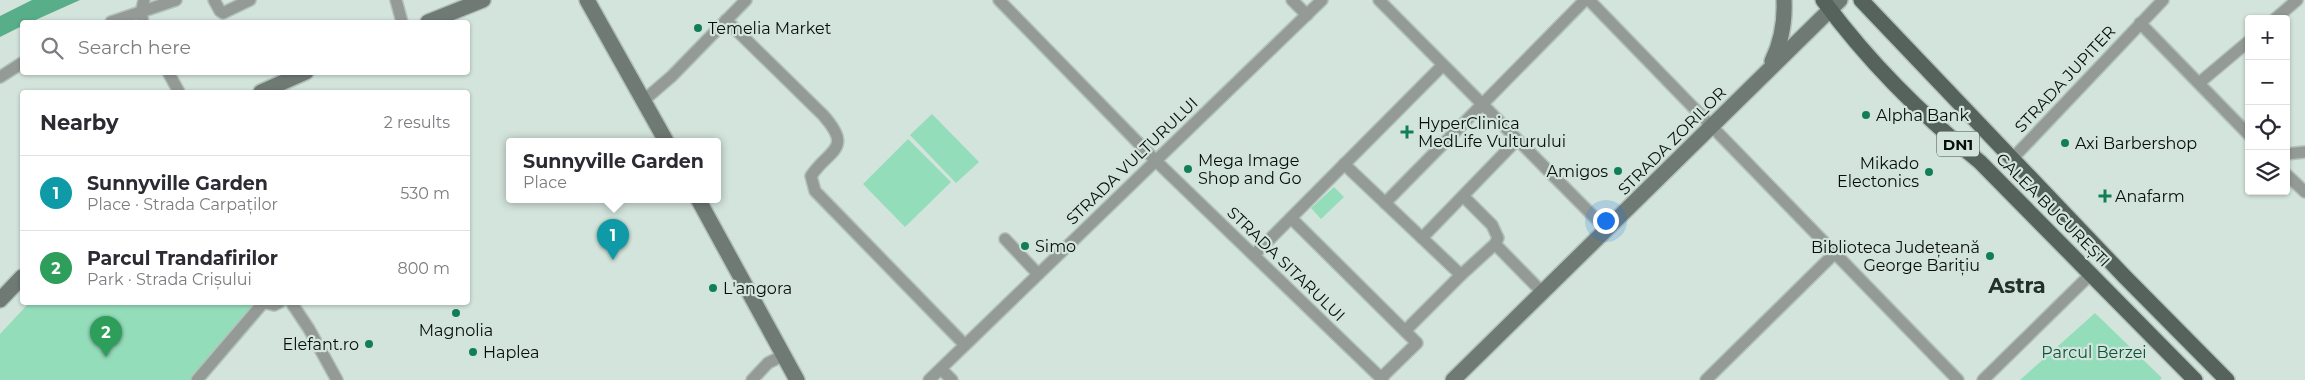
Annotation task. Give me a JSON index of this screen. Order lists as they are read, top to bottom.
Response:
{
  "streets": {
    "main road": ["DN1", "CALEA BUCUREȘTI"],
    "street": [
      "STRADA JUPITER",
      "STRADA ZORILOR",
      "STRADA VULTURULUI",
      "STRADA SITARULUI"
    ]
  },
  "crossings": [
    ["STRADA JUPITER", "CALEA BUCUREȘTI"],
    ["STRADA ZORILOR", "CALEA BUCUREȘTI"],
    ["STRADA VULTURULUI", "STRADA SITARULUI"]
  ],
  "districts": ["Astra"],
  "parks": ["Parcul Berzei"],
  "places": {
    "other": [
      "Temelia Market",
      "Alpha Bank",
      "Axi Barbershop",
      "Mega Image Shop and Go",
      "Amigos",
      "Mikado Electonics",
      "Simo",
      "Biblioteca Județeană George Barițiu",
      "L'angora",
      "Magnolia",
      "Elefant.ro",
      "Haplea"
    ],
    "health": ["HyperClinica MedLife Vulturului", "Anafarm"]
  },
  "page": {
    "map_buttons": ["+", "−"],
    "search": "Search here",
    "heading": ["Nearby", "2 results"],
    "popup": ["Sunnyville Garden", "Place"],
    "list": [
      {
        "mark": "1",
        "name": "Sunnyville Garden",
        "note": "Place · Strada Carpaților",
        "value": "530 m"
      },
      {
        "mark": "2",
        "name": "Parcul Trandafirilor",
        "note": "Park · Strada Crișului",
        "value": "800 m"
      }
    ],
    "pins": ["1", "2"]
  }
}
